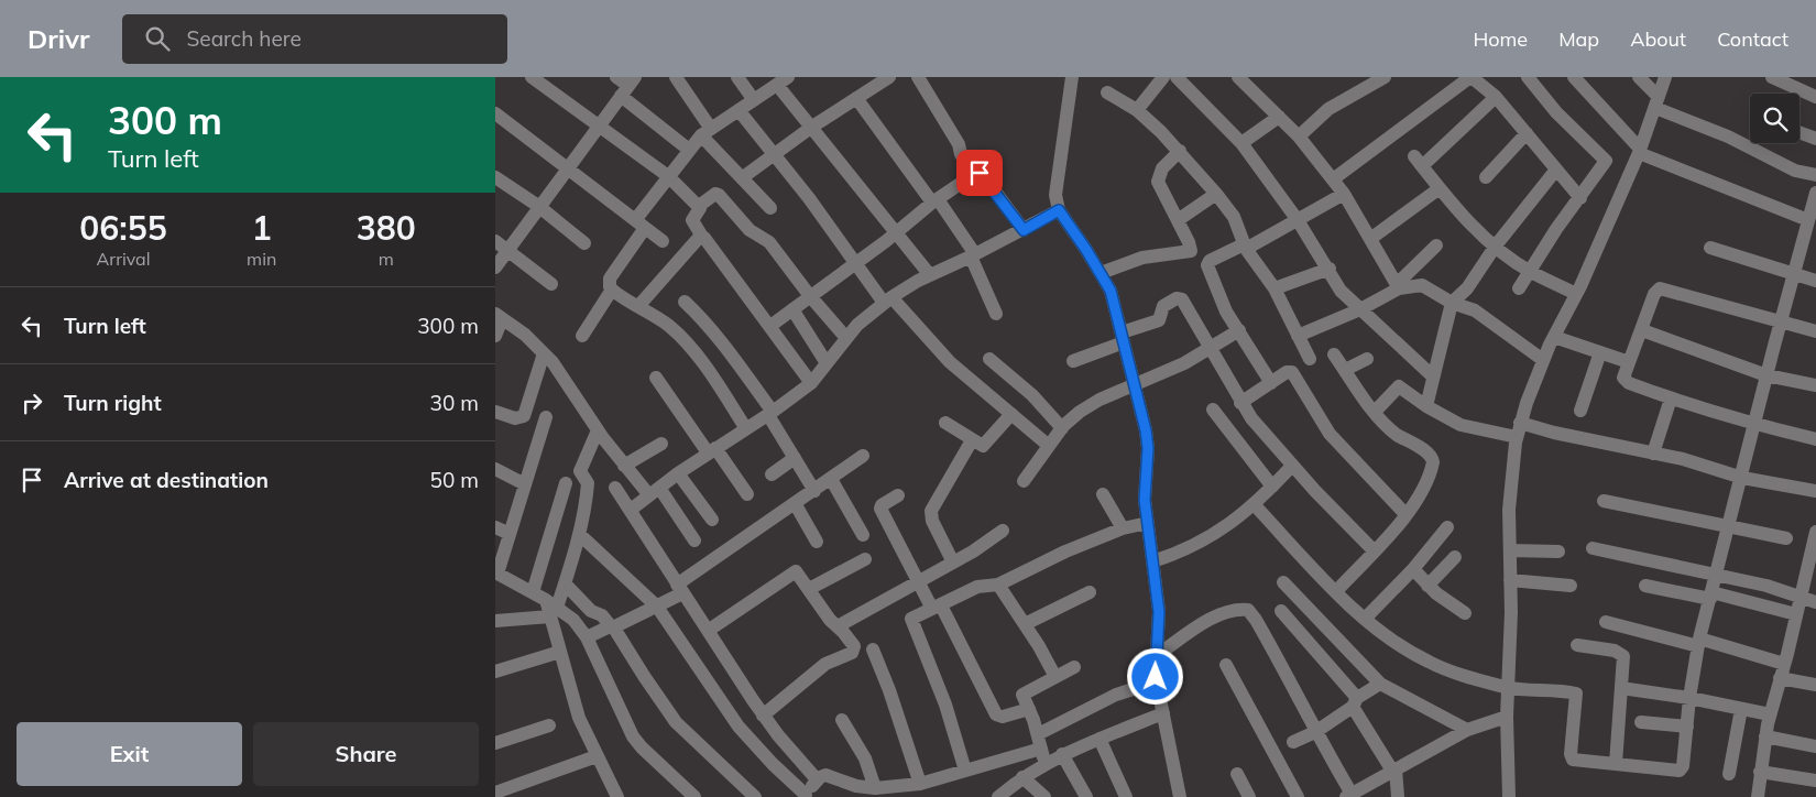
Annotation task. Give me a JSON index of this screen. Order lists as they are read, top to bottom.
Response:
{
  "page": {
    "header": "Drivr",
    "search": "Search here",
    "nav": [
      "Home",
      "Map",
      "About",
      "Contact"
    ],
    "turn": ["300 m", "Turn left"],
    "eta": [
      "06:55",
      "Arrival",
      "1",
      "min",
      "380",
      "m"
    ],
    "list": [
      {
        "name": "Turn left",
        "value": "300 m"
      },
      {
        "name": "Turn right",
        "value": "30 m"
      },
      {
        "name": "Arrive at destination",
        "value": "50 m"
      }
    ],
    "buttons": ["Exit", "Share"]
  }
}
